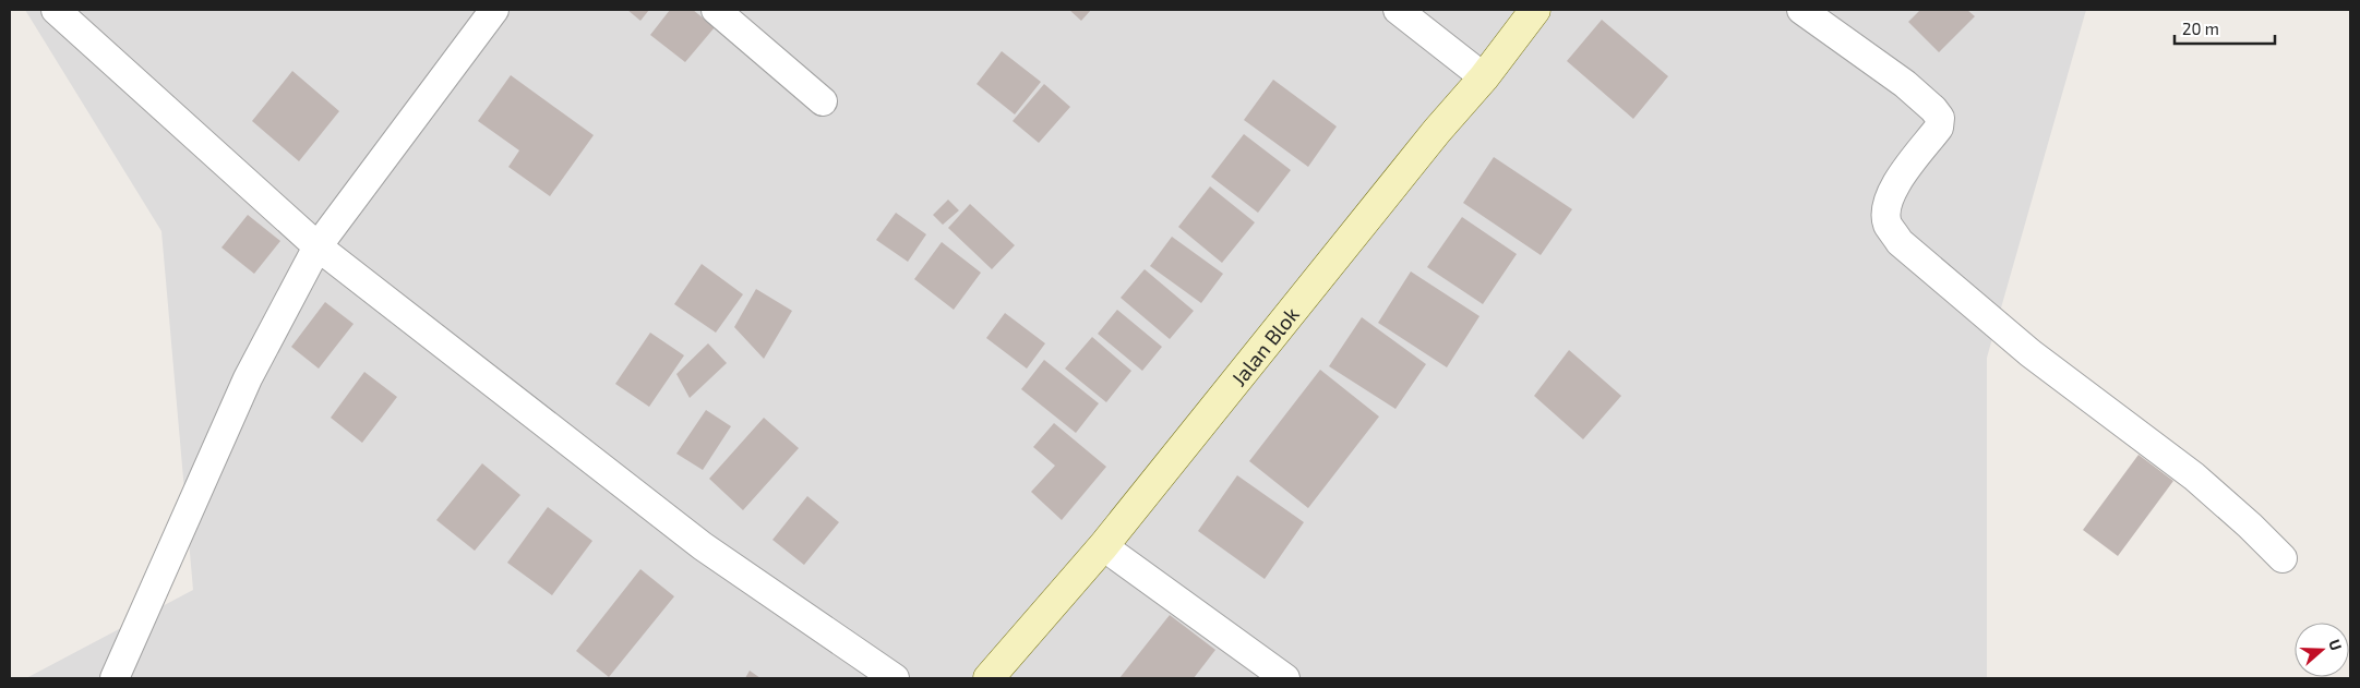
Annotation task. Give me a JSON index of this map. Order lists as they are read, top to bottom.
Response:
{
  "streets": {
    "main road": ["Jalan Blok"]
  },
  "scale_bar": "20 m",
  "north": "right"
}
